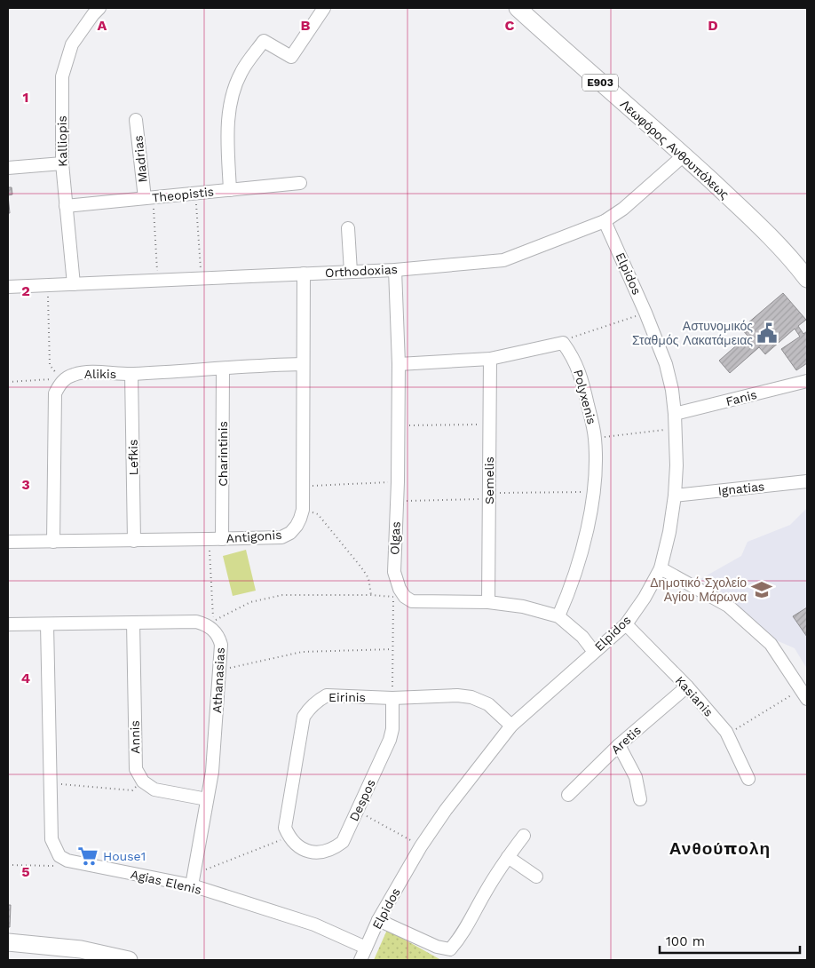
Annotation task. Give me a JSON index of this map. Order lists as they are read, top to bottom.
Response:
{
  "streets": {
    "main road": ["E903", "Λεωφόρος Ανθουπόλεως"],
    "street": [
      "Kalliopis",
      "Madrias",
      "Theopistis",
      "Orthodoxias",
      "Elpidos",
      "Alikis",
      "Polyxenis",
      "Fanis",
      "Charintinis",
      "Lefkis",
      "Semelis",
      "Ignatias",
      "Antigonis",
      "Olgas",
      "Athanasias",
      "Kasianis",
      "Eirinis",
      "Annis",
      "Aretis",
      "Despos",
      "Agias Elenis"
    ]
  },
  "crossings": [
    ["Kalliopis", "Theopistis"],
    ["Kalliopis", "Orthodoxias"],
    ["Λεωφόρος Ανθουπόλεως", "Orthodoxias"],
    ["Madrias", "Theopistis"],
    ["Orthodoxias", "Elpidos"],
    ["Orthodoxias", "Antigonis"],
    ["Orthodoxias", "Olgas"],
    ["Elpidos", "Fanis"],
    ["Elpidos", "Ignatias"],
    ["Elpidos", "Kasianis"],
    ["Elpidos", "Eirinis"],
    ["Elpidos", "Agias Elenis"],
    ["Alikis", "Charintinis"],
    ["Alikis", "Lefkis"],
    ["Alikis", "Antigonis"],
    ["Charintinis", "Antigonis"],
    ["Lefkis", "Antigonis"],
    ["Athanasias", "Annis"],
    ["Athanasias", "Agias Elenis"],
    ["Kasianis", "Aretis"],
    ["Eirinis", "Despos"]
  ],
  "districts": ["Ανθούπολη"],
  "places": {
    "public building": ["Αστυνομικός Σταθμός Λακατάμειας"],
    "school or university": ["Δημοτικό Σχολείο Αγίου Μάρωνα"],
    "supermarket": ["House1"]
  },
  "scale_bar": "100 m",
  "grid": {
    "columns": [
      "A",
      "B",
      "C",
      "D"
    ],
    "rows": [
      "1",
      "2",
      "3",
      "4",
      "5"
    ]
  }
}
